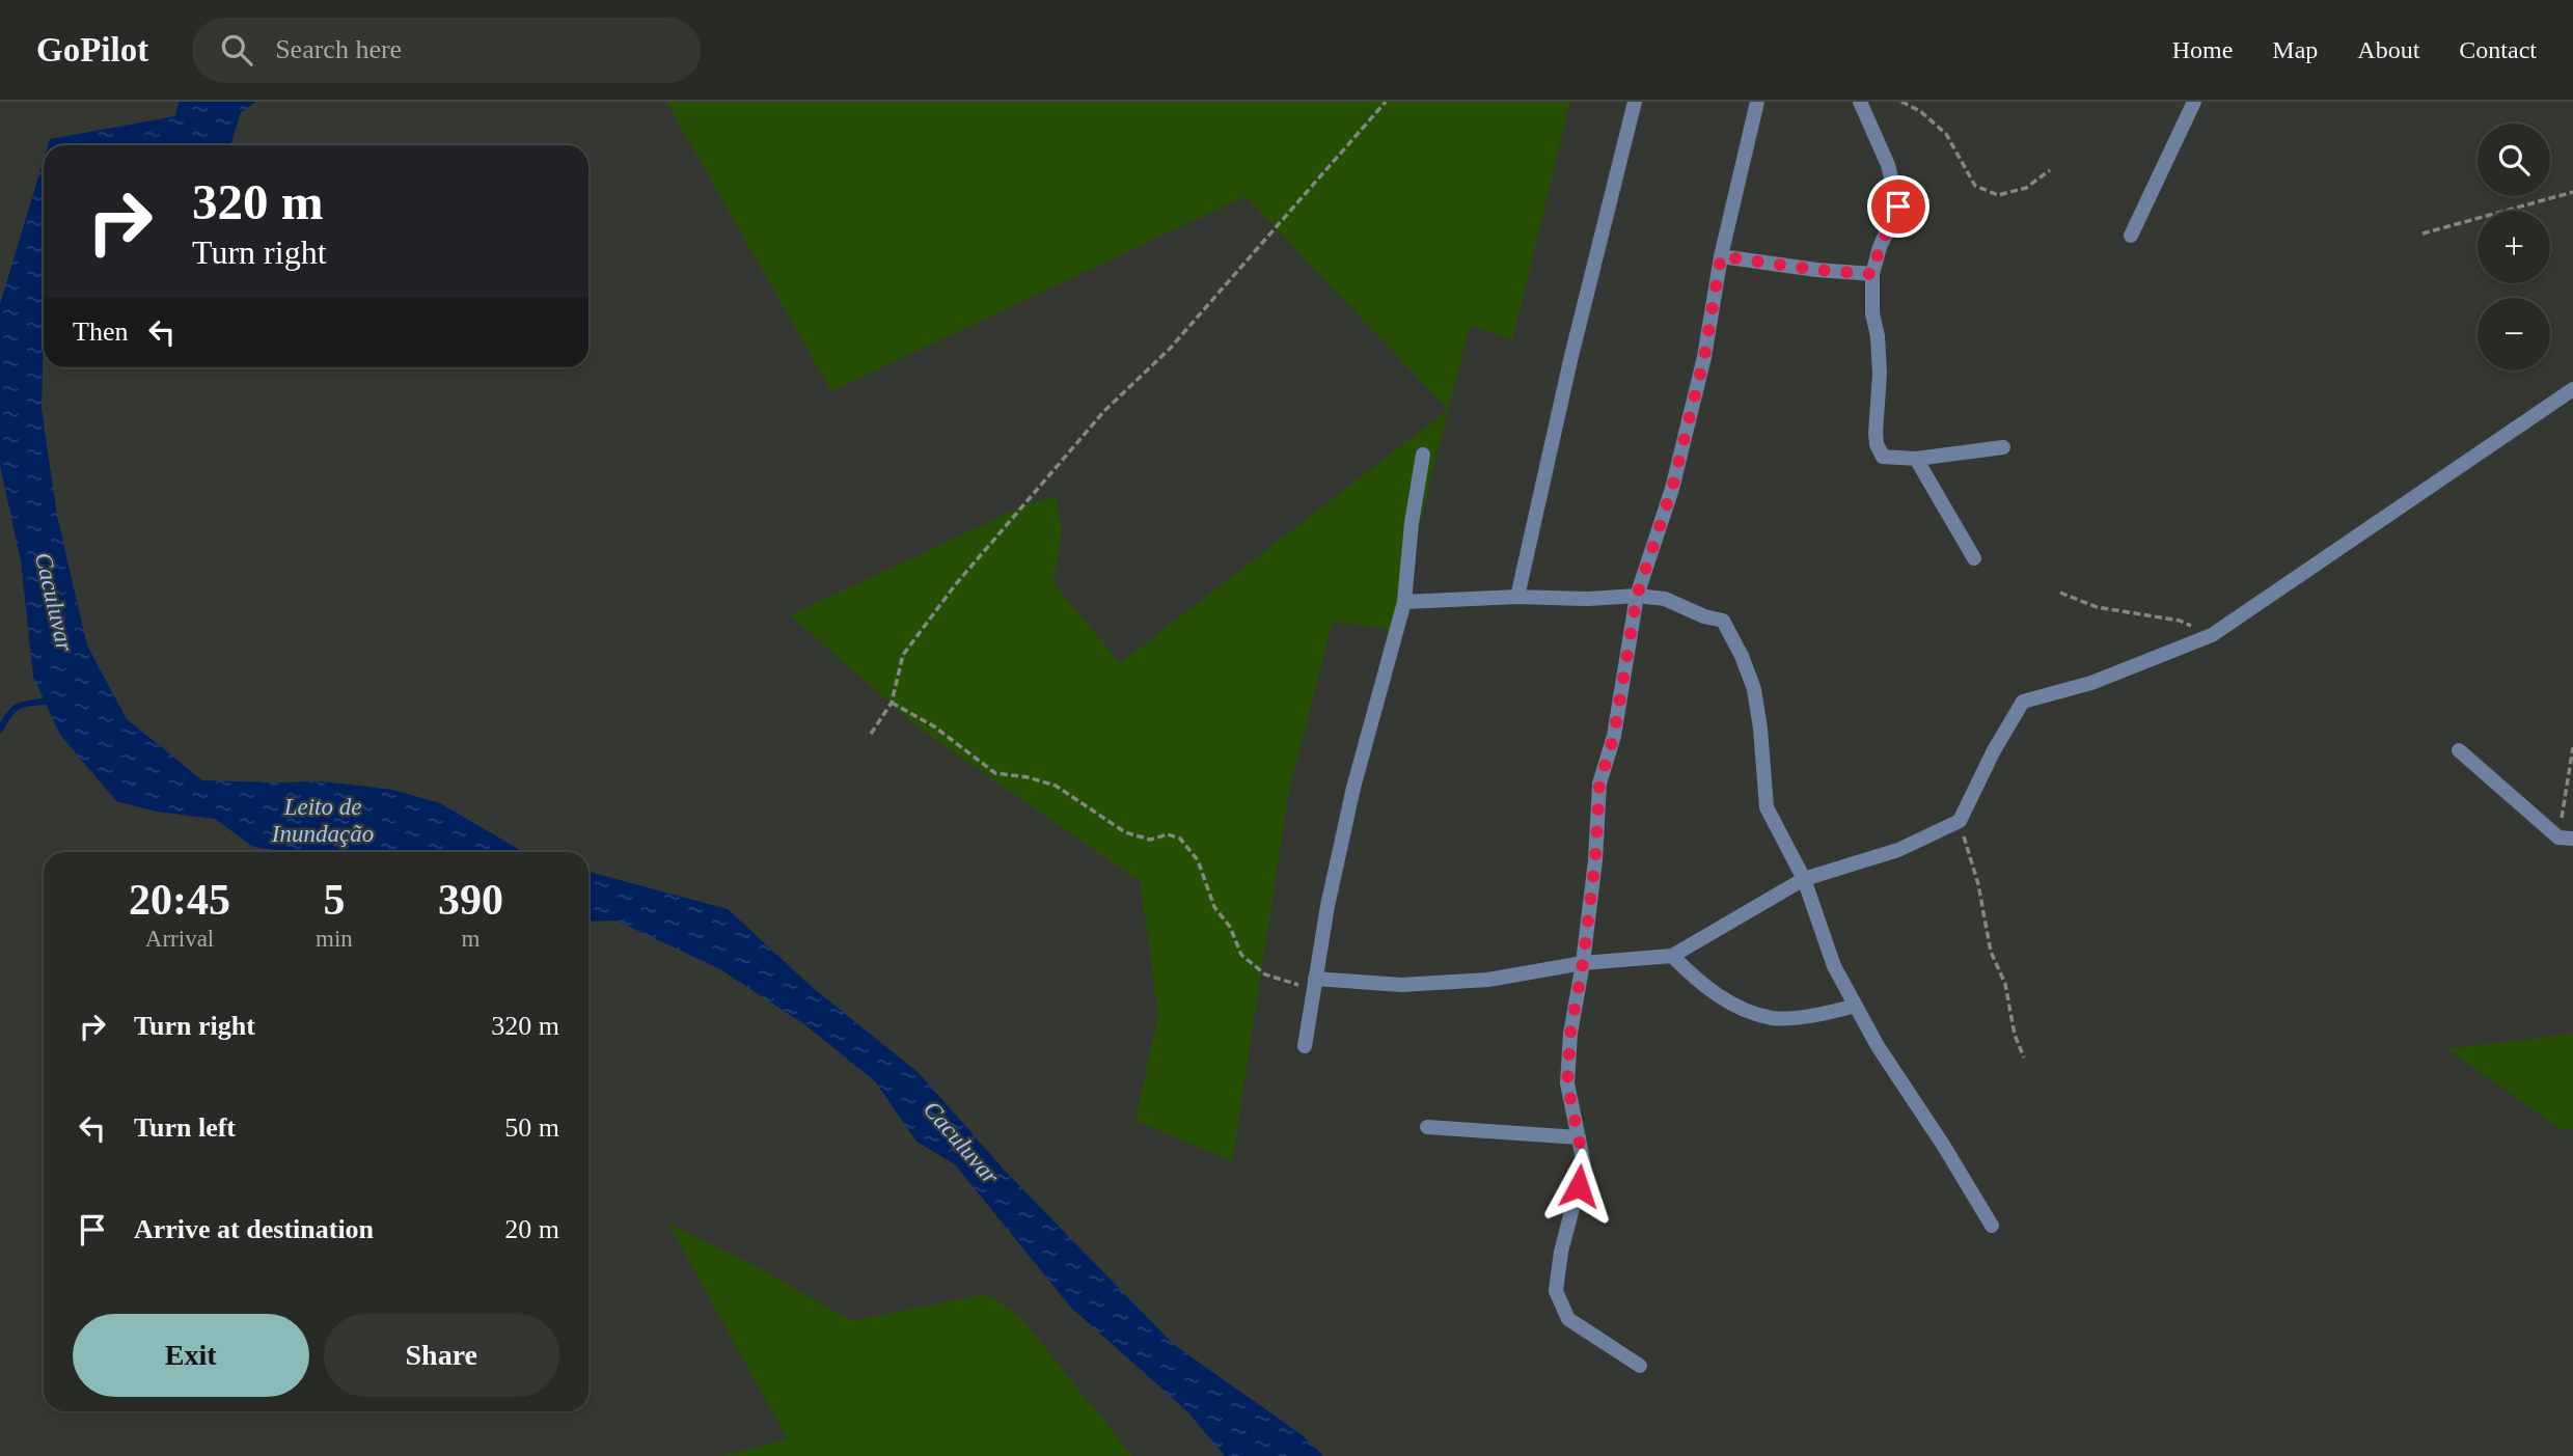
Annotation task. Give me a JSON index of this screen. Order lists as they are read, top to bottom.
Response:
{
  "water": ["Caculuvar", "Leito de Inundação"],
  "page": {
    "header": "GoPilot",
    "search": "Search here",
    "nav": [
      "Home",
      "Map",
      "About",
      "Contact"
    ],
    "map_buttons": ["+", "−"],
    "turn": ["320 m", "Turn right"],
    "then": "Then",
    "eta": [
      "20:45",
      "Arrival",
      "5",
      "min",
      "390",
      "m"
    ],
    "list": [
      {
        "name": "Turn right",
        "value": "320 m"
      },
      {
        "name": "Turn left",
        "value": "50 m"
      },
      {
        "name": "Arrive at destination",
        "value": "20 m"
      }
    ],
    "buttons": ["Exit", "Share"]
  }
}
